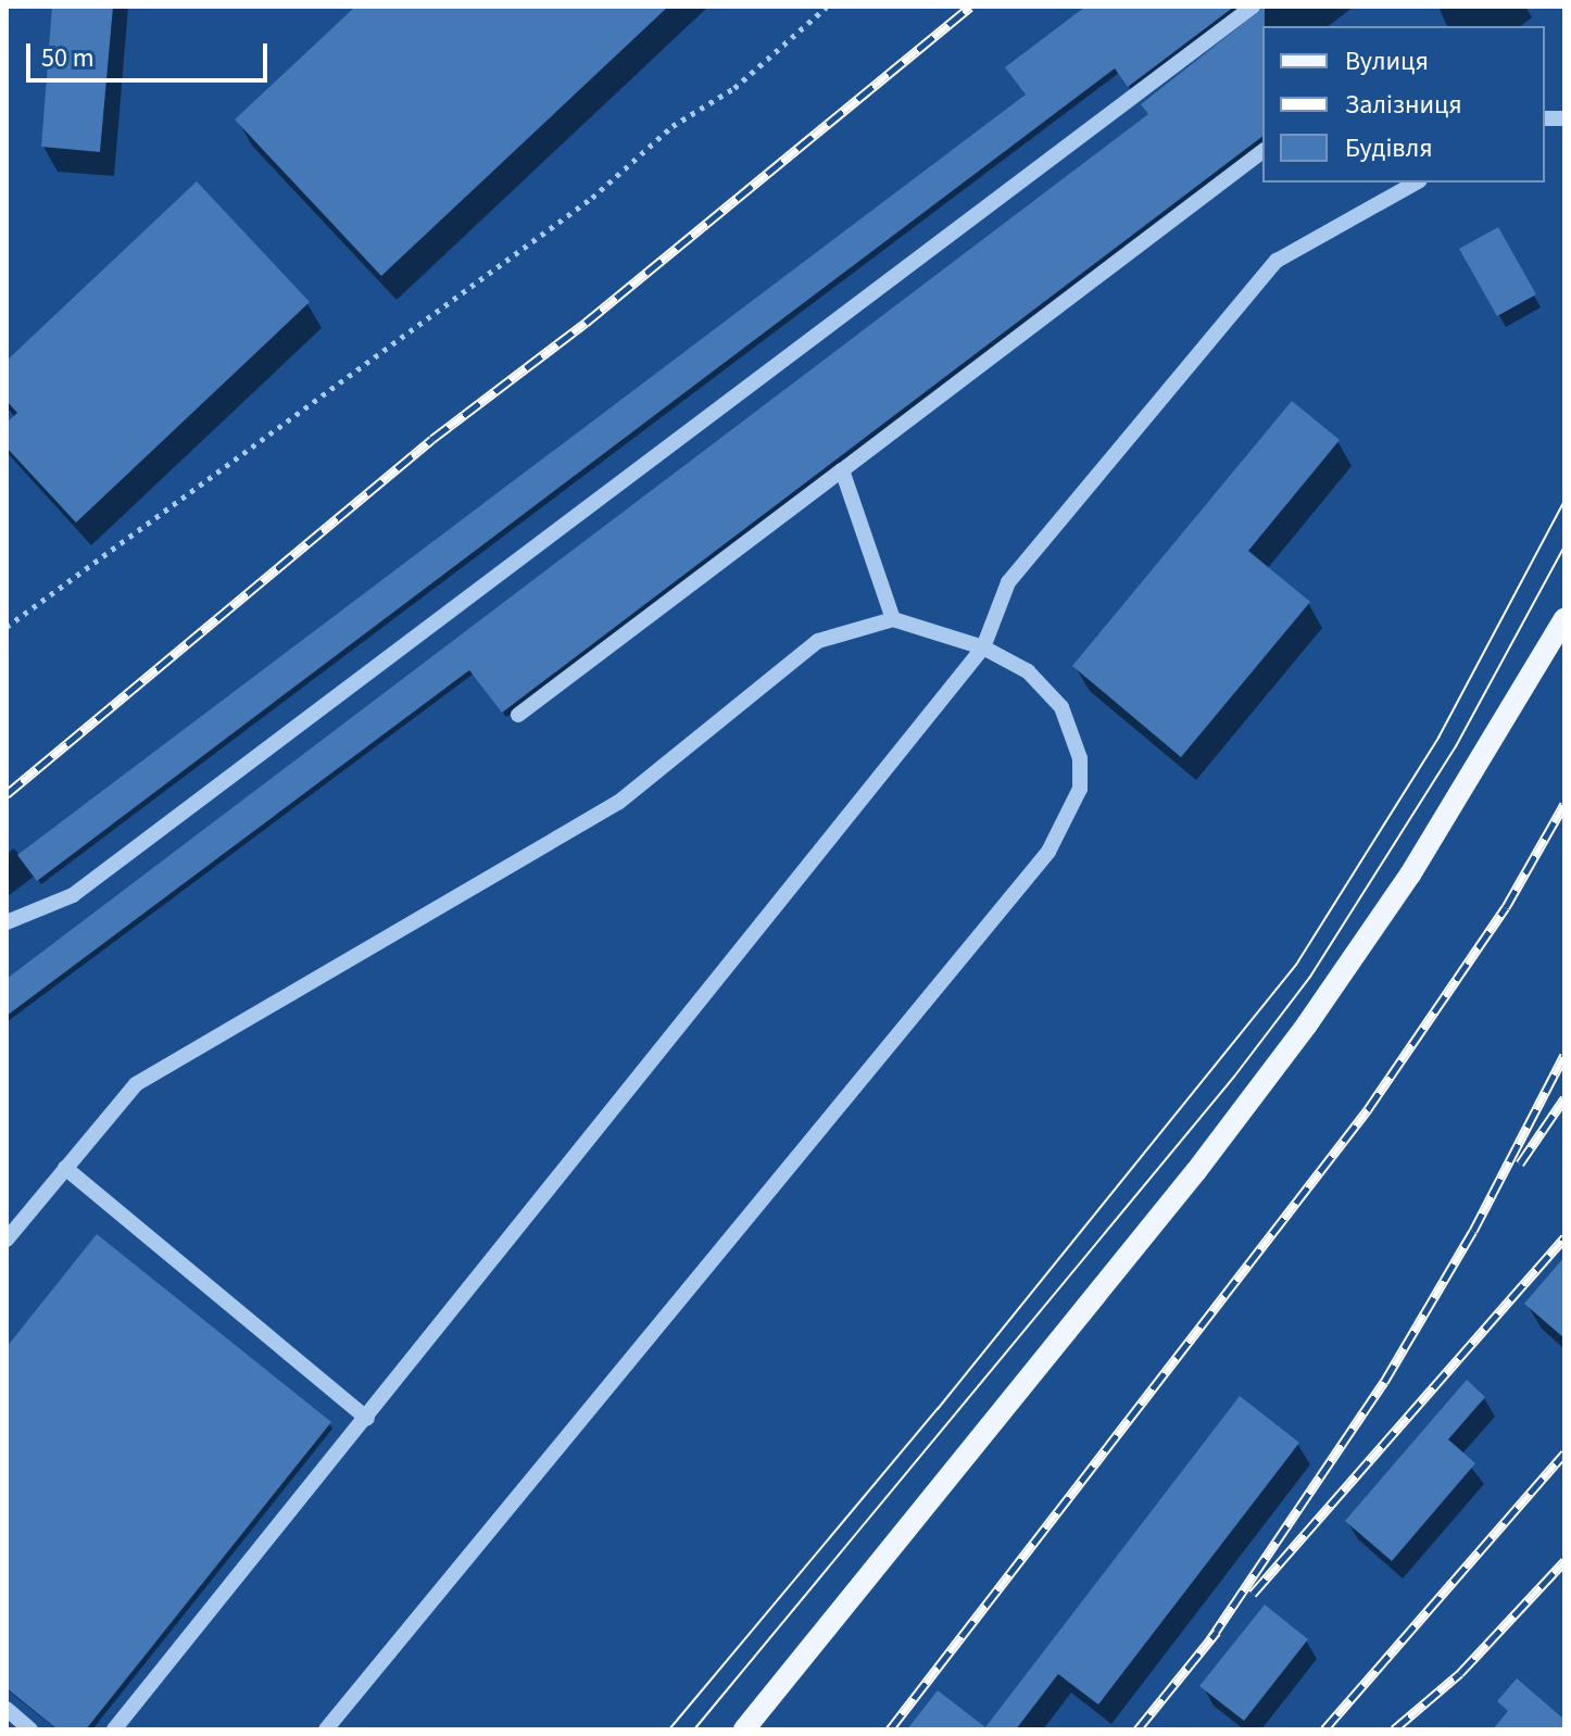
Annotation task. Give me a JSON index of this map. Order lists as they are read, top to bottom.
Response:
{
  "legend": ["Вулиця", "Залізниця", "Будівля"],
  "scale_bar": "50 m"
}
